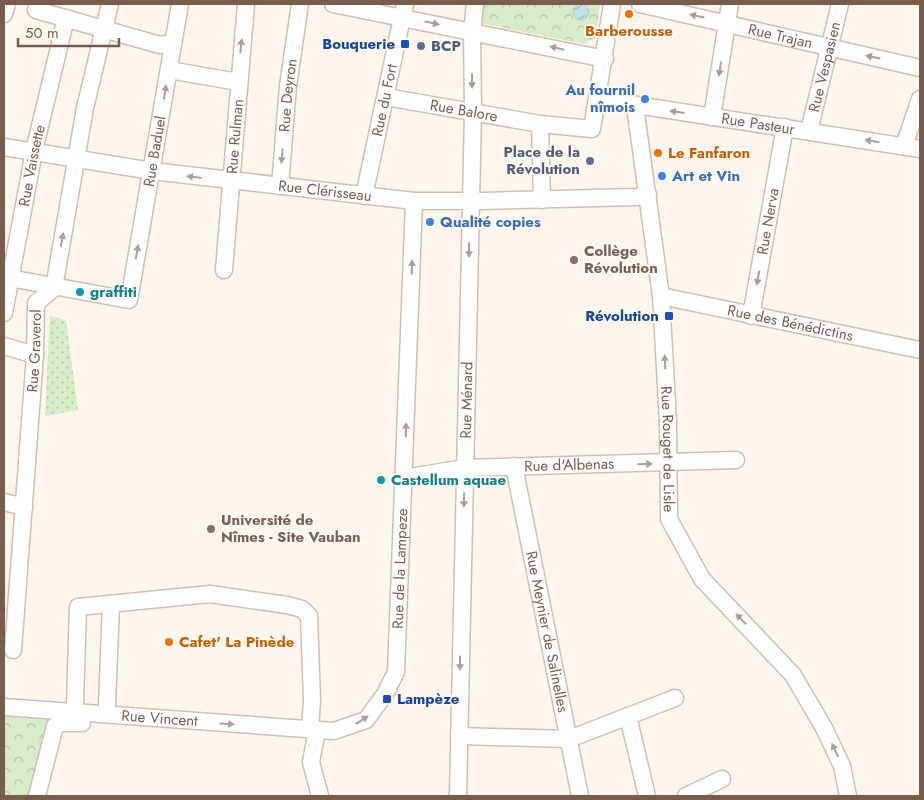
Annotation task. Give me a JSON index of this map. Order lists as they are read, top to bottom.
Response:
{
  "streets": {
    "street": [
      "Rue Trajan",
      "Rue Vespasien",
      "Rue Deyron",
      "Rue du Fort",
      "Rue Balore",
      "Rue Pasteur",
      "Rue Rulman",
      "Rue Baduel",
      "Rue Vaissette",
      "Rue Clérisseau",
      "Rue Nerva",
      "Rue des Bénédictins",
      "Rue Graverol",
      "Rue Ménard",
      "Rue Rouget de Lisle",
      "Rue d'Albenas",
      "Rue de la Lampeze",
      "Rue Meynier de Salinelles",
      "Rue Vincent"
    ]
  },
  "crossings": [
    ["Rue Trajan", "Rue Vespasien"],
    ["Rue Vespasien", "Rue Pasteur"],
    ["Rue Deyron", "Rue Clérisseau"],
    ["Rue du Fort", "Rue Balore"],
    ["Rue du Fort", "Rue Clérisseau"],
    ["Rue Balore", "Rue Ménard"],
    ["Rue Pasteur", "Rue Nerva"],
    ["Rue Pasteur", "Rue Rouget de Lisle"],
    ["Rue Rulman", "Rue Clérisseau"],
    ["Rue Baduel", "Rue Clérisseau"],
    ["Rue Baduel", "Rue Graverol"],
    ["Rue Vaissette", "Rue Clérisseau"],
    ["Rue Clérisseau", "Rue Ménard"],
    ["Rue Clérisseau", "Rue Rouget de Lisle"],
    ["Rue Clérisseau", "Rue de la Lampeze"],
    ["Rue Nerva", "Rue des Bénédictins"],
    ["Rue des Bénédictins", "Rue Rouget de Lisle"],
    ["Rue Ménard", "Rue d'Albenas"],
    ["Rue Rouget de Lisle", "Rue d'Albenas"],
    ["Rue d'Albenas", "Rue de la Lampeze"],
    ["Rue d'Albenas", "Rue Meynier de Salinelles"],
    ["Rue de la Lampeze", "Rue Vincent"]
  ],
  "one_way": [
    "Rue Trajan",
    "Rue Deyron",
    "Rue Pasteur",
    "Rue Nerva",
    "Rue Ménard",
    "Rue Rouget de Lisle",
    "Rue d'Albenas",
    "Rue de la Lampeze",
    "Rue Vincent"
  ],
  "places": {
    "other": [
      "Barberousse",
      "BCP",
      "Au fournil nîmois",
      "Le Fanfaron",
      "Place de la Révolution",
      "Art et Vin",
      "Qualité copies",
      "Collège Révolution",
      "graffiti",
      "Castellum aquae",
      "Université de Nîmes - Site Vauban",
      "Cafet' La Pinède"
    ],
    "transit": ["Bouquerie", "Révolution", "Lampèze"]
  },
  "scale_bar": "50 m"
}
